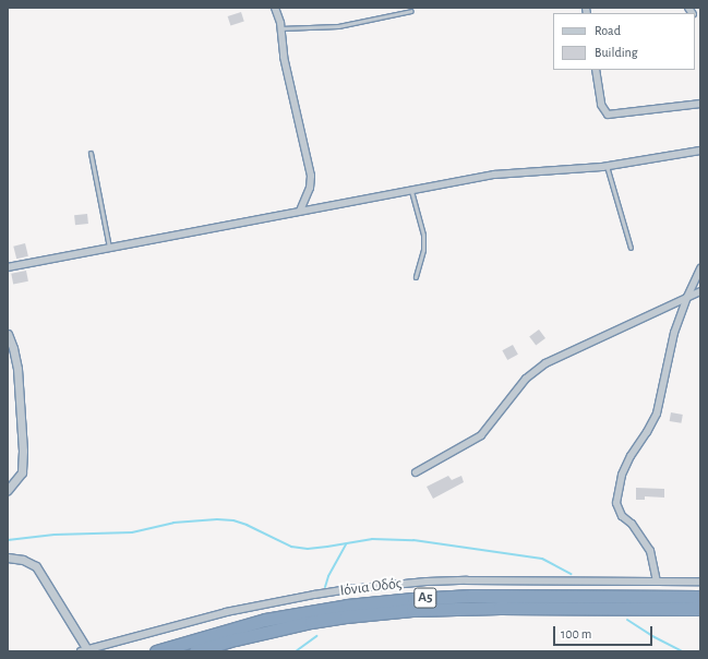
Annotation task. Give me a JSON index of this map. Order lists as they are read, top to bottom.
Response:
{
  "streets": {
    "highway": ["Ιόνια Οδός", "Α5"]
  },
  "legend": ["Road", "Building"],
  "scale_bar": "100 m"
}
